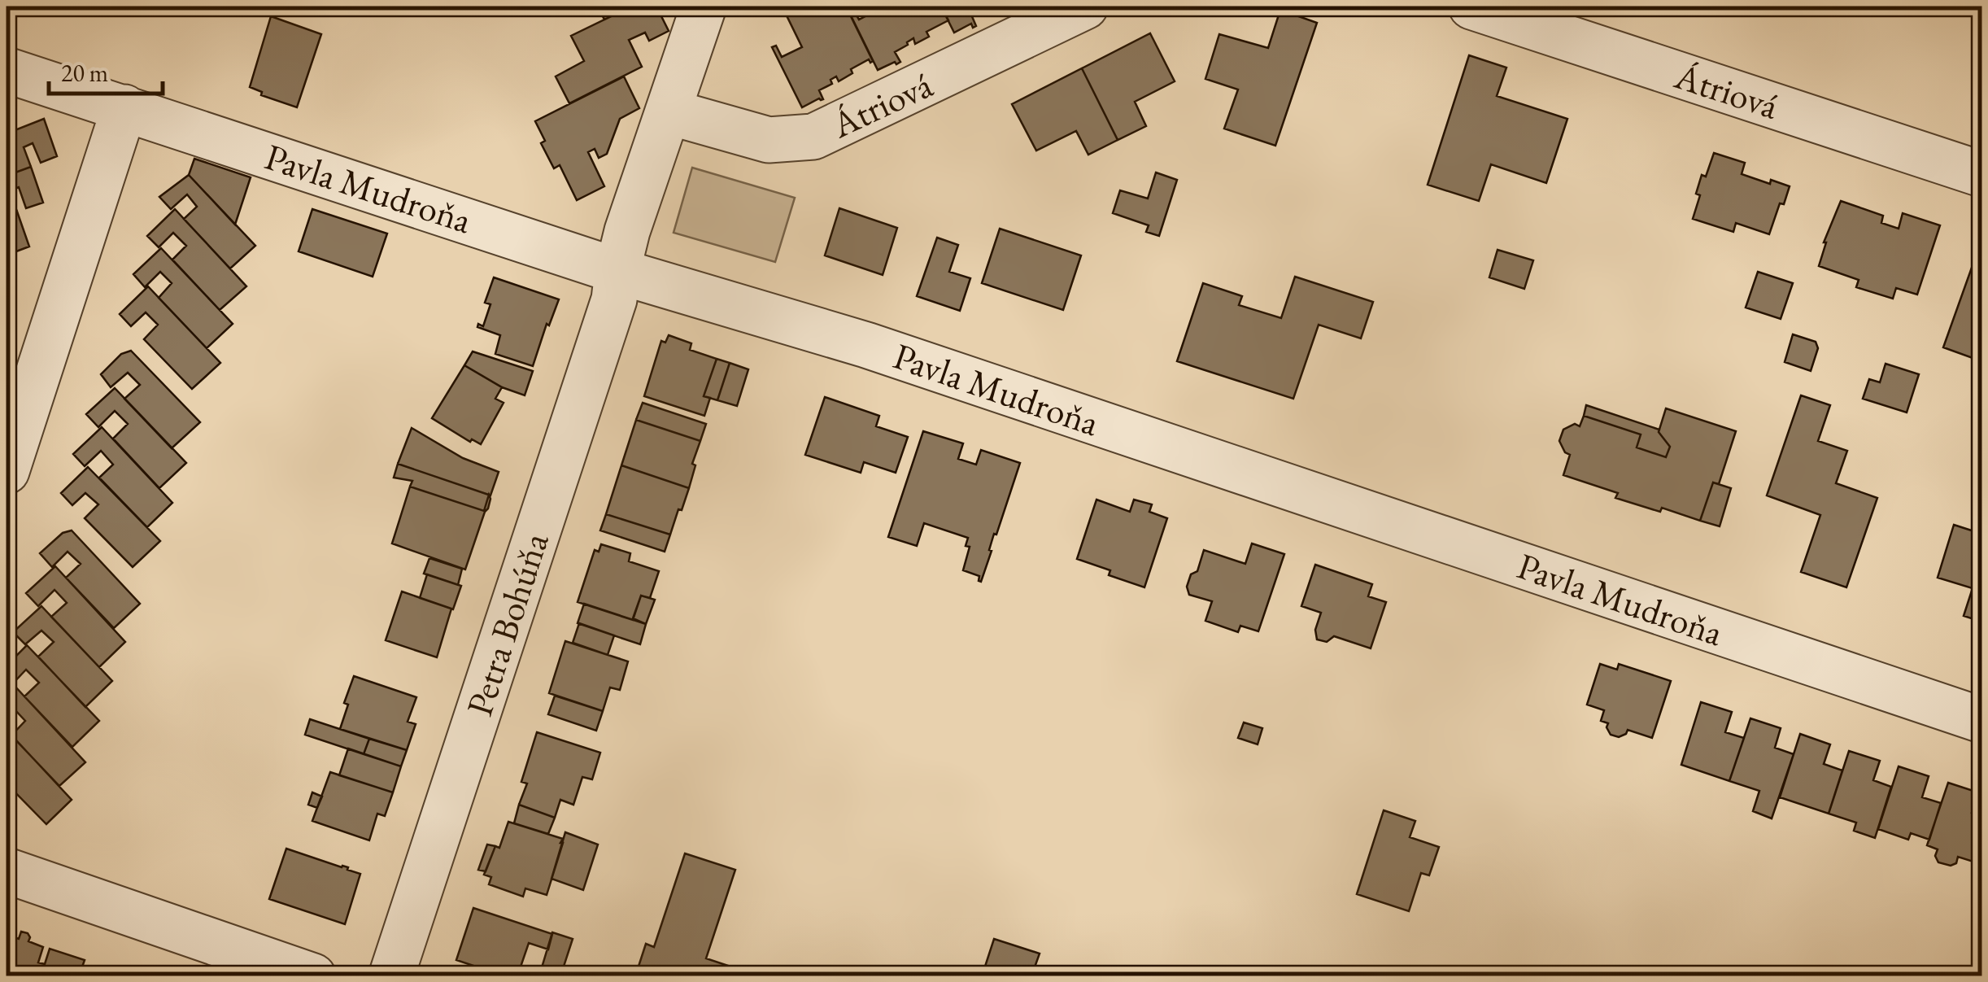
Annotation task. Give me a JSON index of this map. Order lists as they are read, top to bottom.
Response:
{
  "streets": {
    "street": ["Átriová", "Pavla Mudroňa", "Petra Bohúňa"]
  },
  "crossings": [
    ["Pavla Mudroňa", "Petra Bohúňa"]
  ],
  "scale_bar": "20 m"
}
